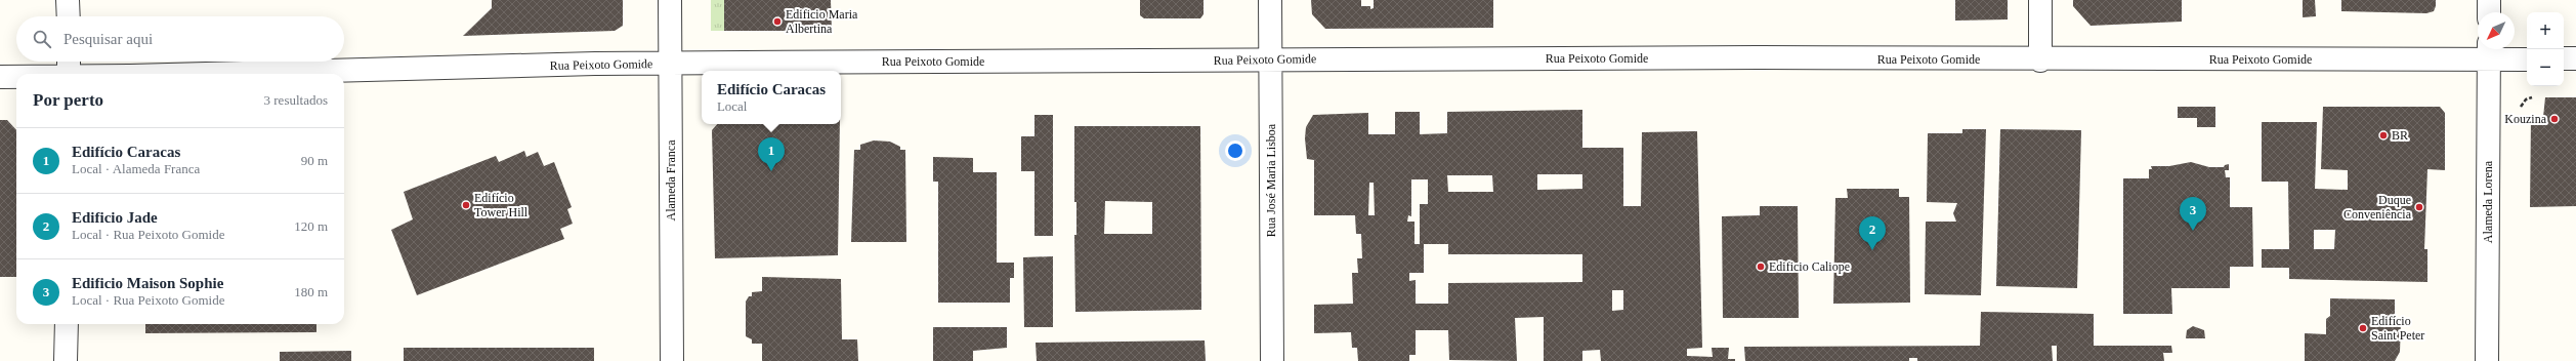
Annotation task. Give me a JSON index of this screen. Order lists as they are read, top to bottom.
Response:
{
  "streets": {
    "street": [
      "Rua Peixoto Gomide",
      "Alameda Franca",
      "Rua José Maria Lisboa",
      "Alameda Lorena"
    ]
  },
  "crossings": [
    ["Rua Peixoto Gomide", "Alameda Franca"],
    ["Rua Peixoto Gomide", "Rua José Maria Lisboa"],
    ["Rua Peixoto Gomide", "Alameda Lorena"]
  ],
  "places": [
    "Edificio Maria Albertina",
    "Kouzina",
    "BR",
    "Edifício Tower Hill",
    "Duque Conveniência",
    "Edificio Caliope",
    "Edifício Saint Peter"
  ],
  "north": "bottom left",
  "page": {
    "map_buttons": ["+", "−"],
    "search": "Pesquisar aqui",
    "popup": ["Edifício Caracas", "Local"],
    "heading": ["Por perto", "3 resultados"],
    "list": [
      {
        "mark": "1",
        "name": "Edifício Caracas",
        "note": "Local · Alameda Franca",
        "value": "90 m"
      },
      {
        "mark": "2",
        "name": "Edificio Jade",
        "note": "Local · Rua Peixoto Gomide",
        "value": "120 m"
      },
      {
        "mark": "3",
        "name": "Edificio Maison Sophie",
        "note": "Local · Rua Peixoto Gomide",
        "value": "180 m"
      }
    ],
    "pins": ["1", "3", "2"]
  }
}
